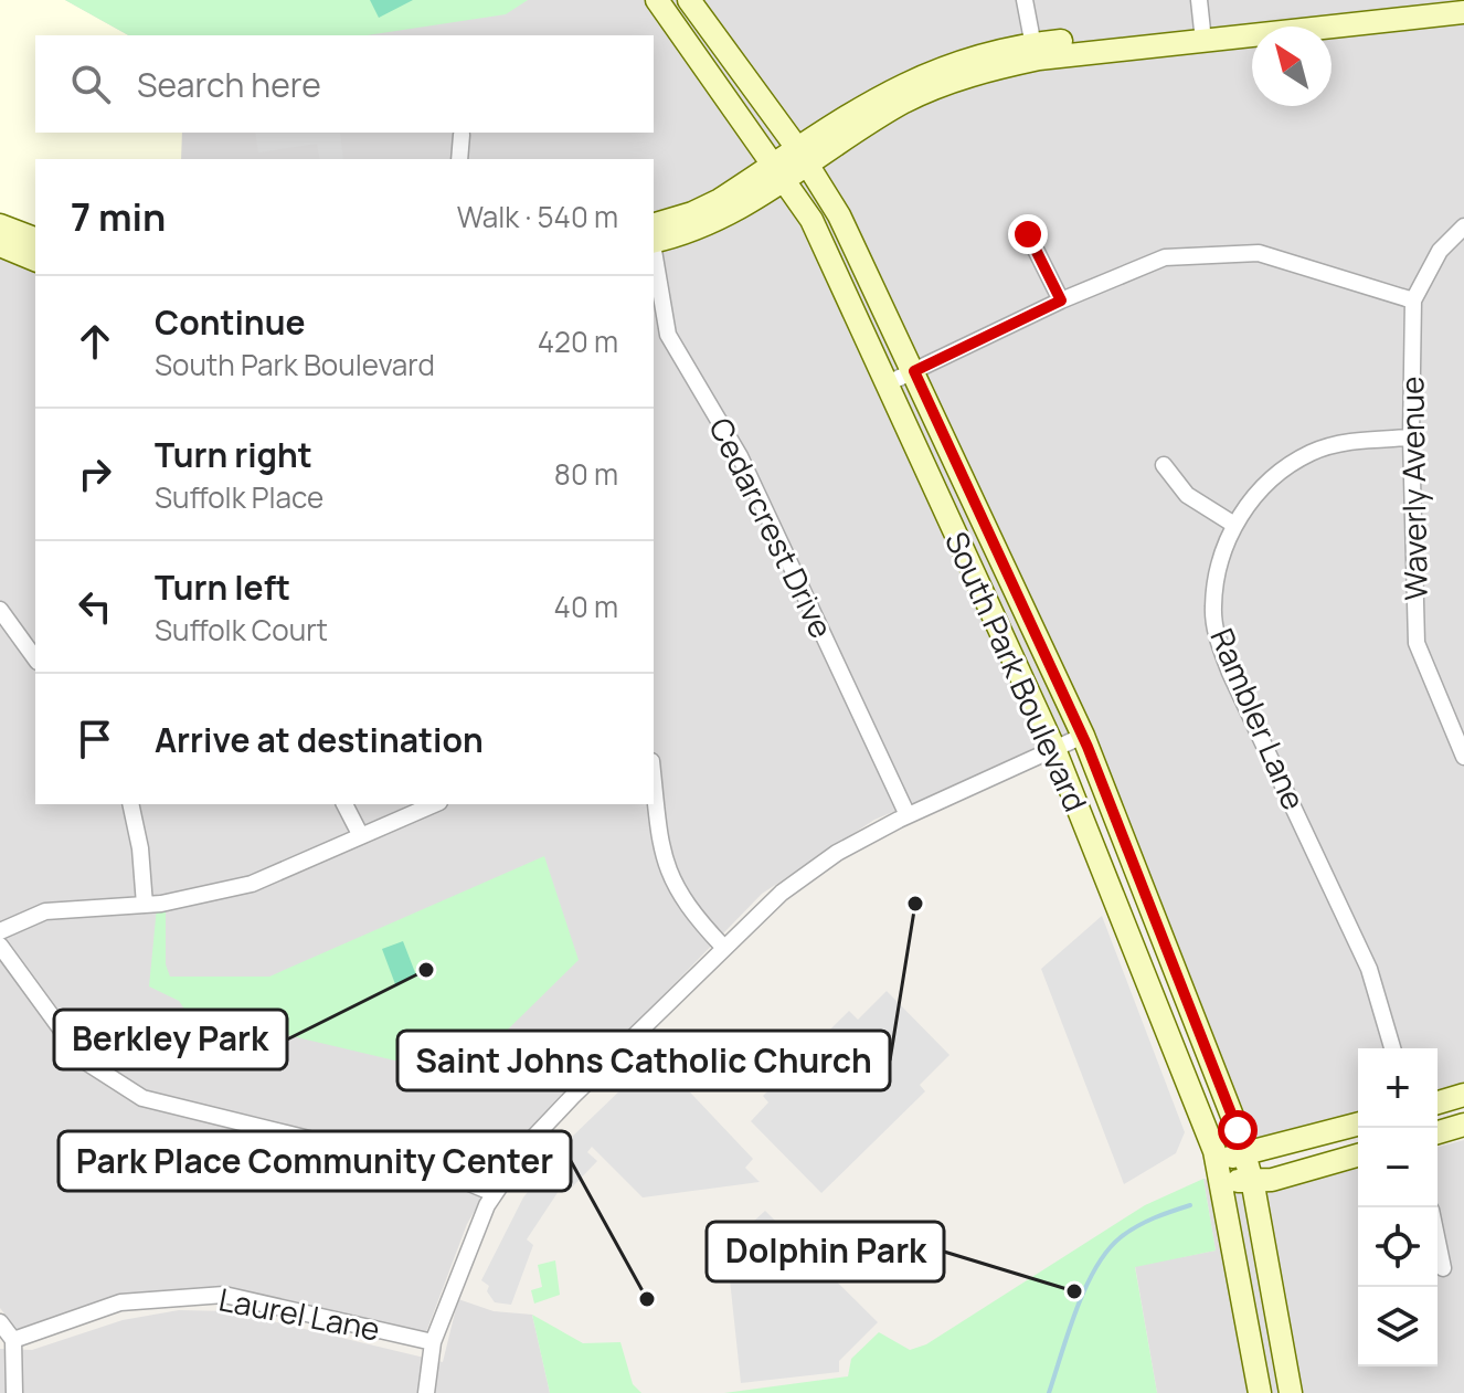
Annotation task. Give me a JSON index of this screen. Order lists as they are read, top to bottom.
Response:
{
  "streets": {
    "street": [
      "Waverly Avenue",
      "Cedarcrest Drive",
      "South Park Boulevard",
      "Rambler Lane",
      "Laurel Lane"
    ]
  },
  "crossings": [
    ["Waverly Avenue", "Rambler Lane"]
  ],
  "places": [
    "Saint Johns Catholic Church",
    "Berkley Park",
    "Dolphin Park",
    "Park Place Community Center"
  ],
  "north": "top left",
  "page": {
    "search": "Search here",
    "heading": ["7 min", "Walk · 540 m"],
    "list": [
      ["Continue", "South Park Boulevard", "420 m"],
      ["Turn right", "Suffolk Place", "80 m"],
      ["Turn left", "Suffolk Court", "40 m"],
      "Arrive at destination"
    ],
    "map_buttons": ["+", "−"]
  }
}
